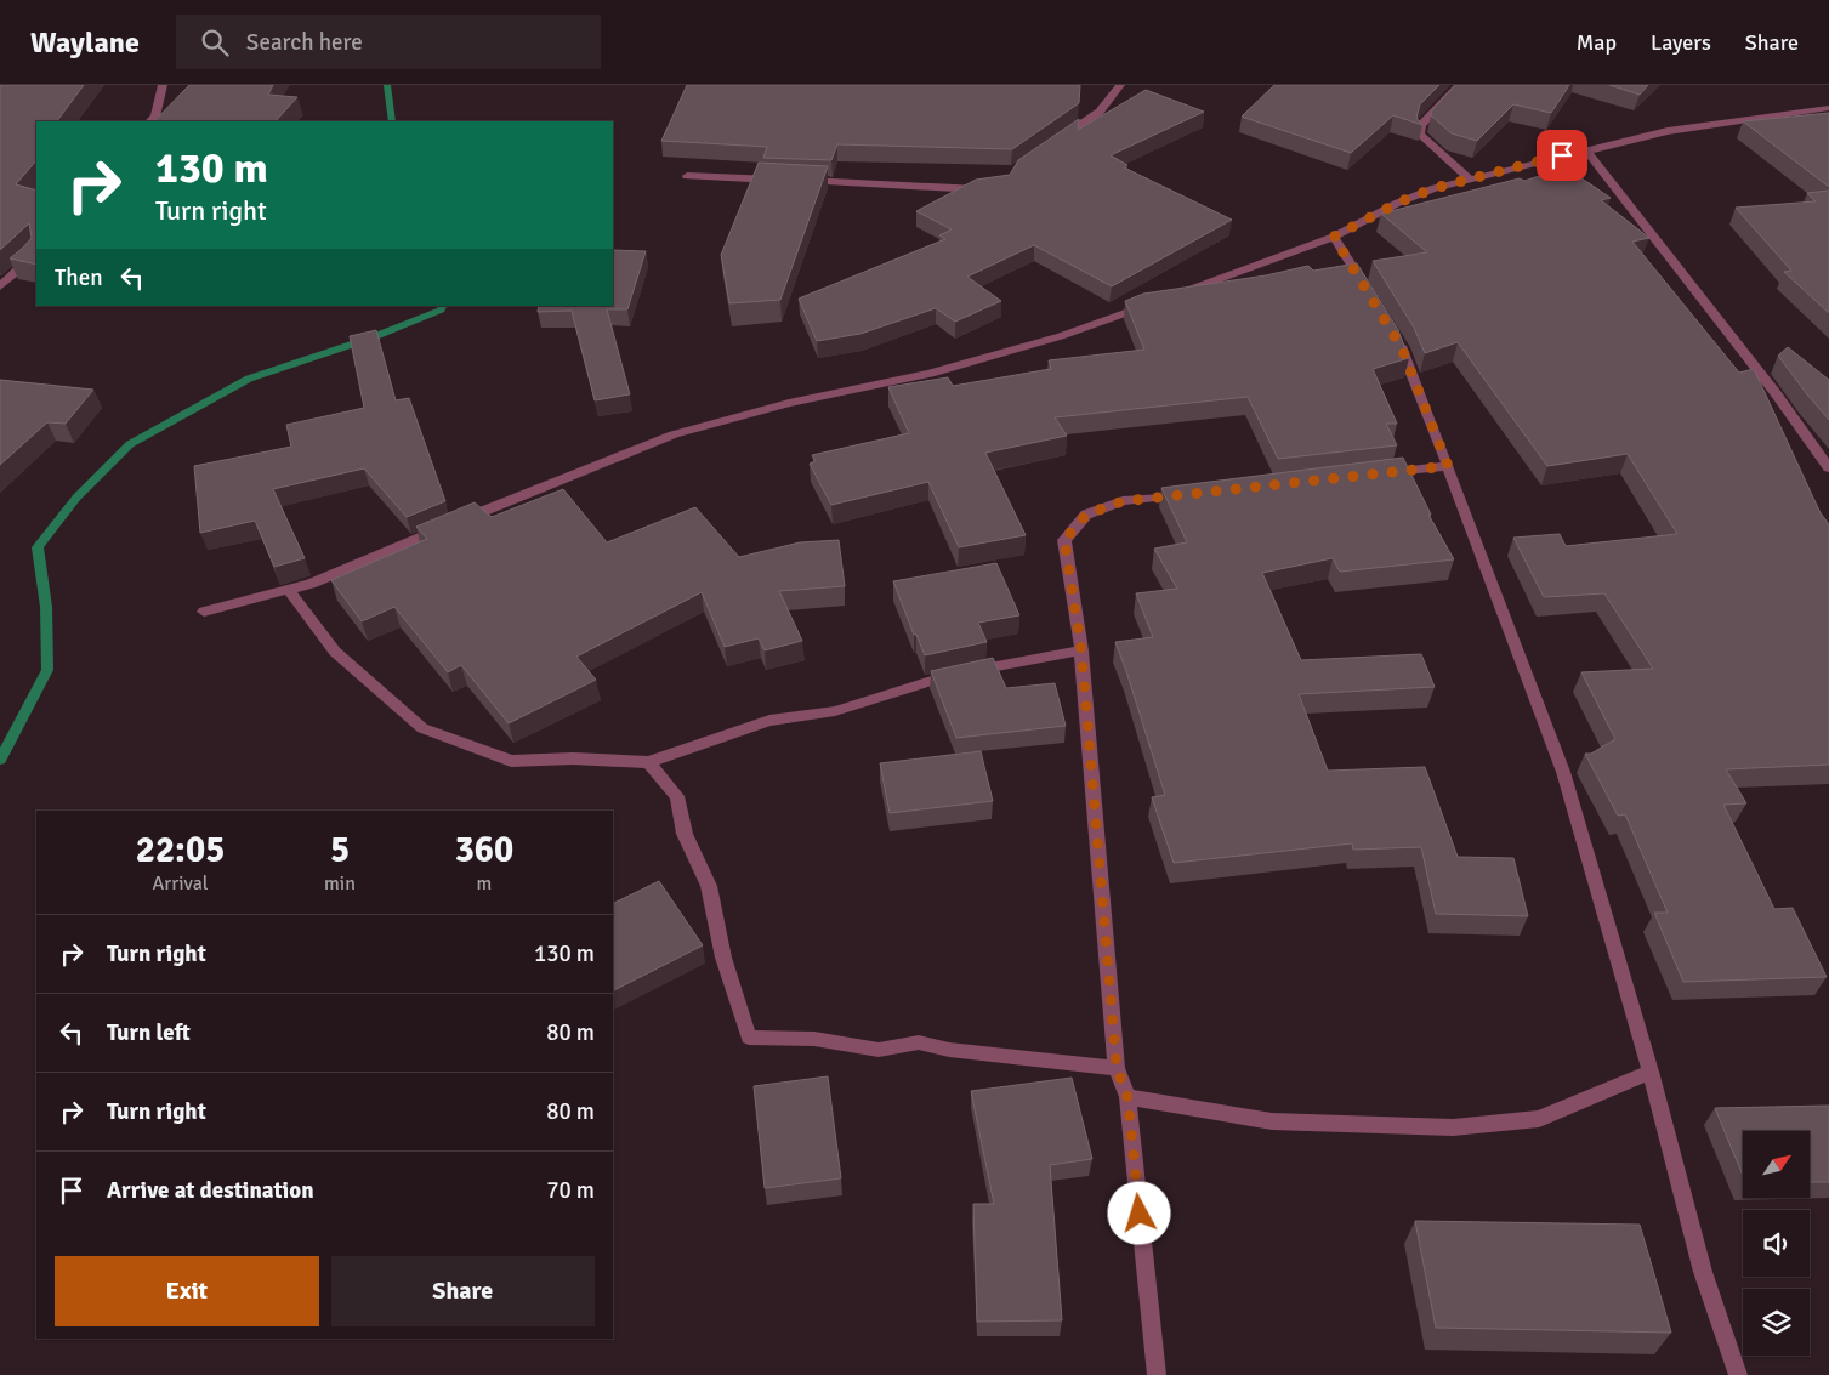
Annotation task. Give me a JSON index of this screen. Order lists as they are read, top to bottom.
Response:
{
  "north": "top right",
  "page": {
    "header": "Waylane",
    "search": "Search here",
    "nav": ["Map", "Layers", "Share"],
    "turn": ["130 m", "Turn right"],
    "then": "Then",
    "eta": [
      "22:05",
      "Arrival",
      "5",
      "min",
      "360",
      "m"
    ],
    "list": [
      {
        "name": "Turn right",
        "value": "130 m"
      },
      {
        "name": "Turn left",
        "value": "80 m"
      },
      {
        "name": "Turn right",
        "value": "80 m"
      },
      {
        "name": "Arrive at destination",
        "value": "70 m"
      }
    ],
    "buttons": ["Exit", "Share"]
  }
}
